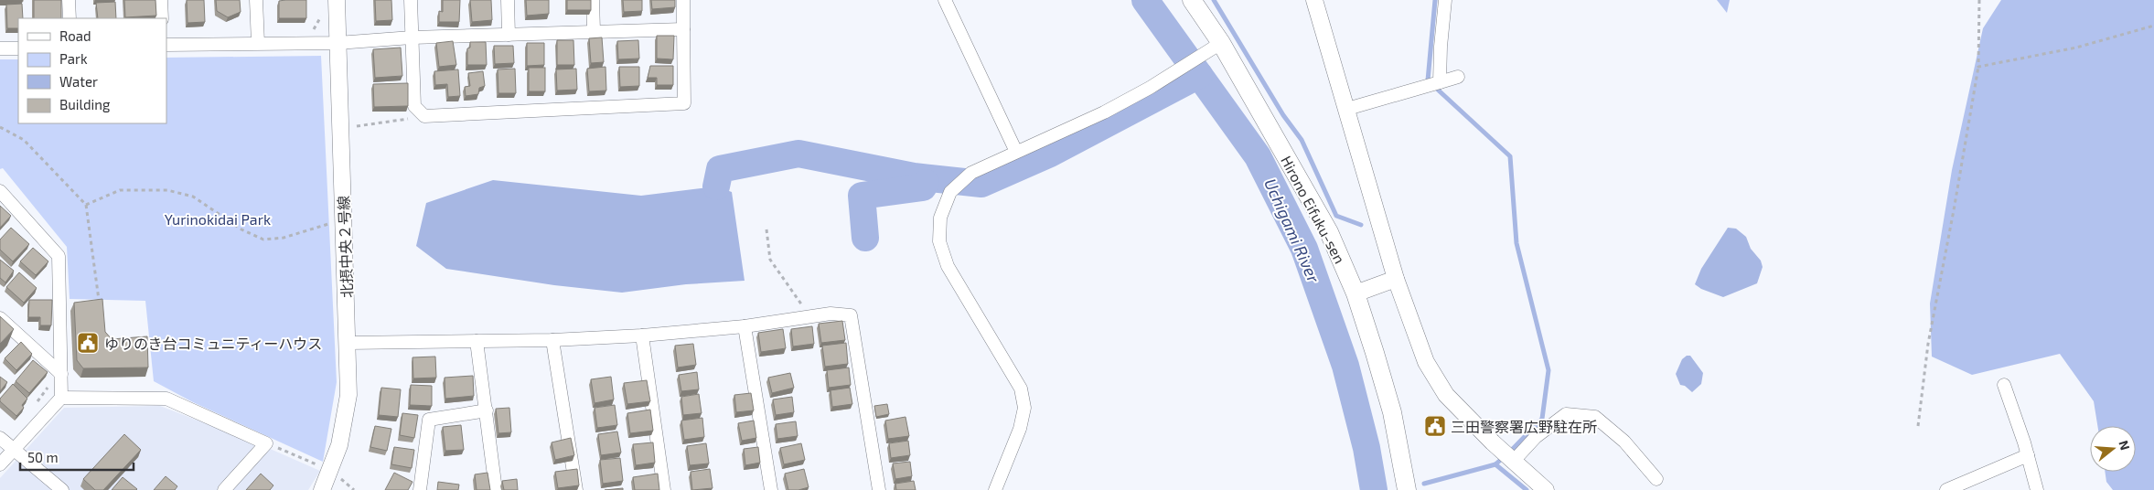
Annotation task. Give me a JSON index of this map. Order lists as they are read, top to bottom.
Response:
{
  "streets": {
    "main road": ["Hirono Eifuku-sen"],
    "street": ["北摂中央２号線"]
  },
  "water": ["Uchigami River"],
  "parks": ["Yurinokidai Park"],
  "places": {
    "public building": ["ゆりのき台コミュニティーハウス", "三田警察署広野駐在所"]
  },
  "legend": [
    "Road",
    "Park",
    "Water",
    "Building"
  ],
  "scale_bar": "50 m",
  "north": "right"
}
